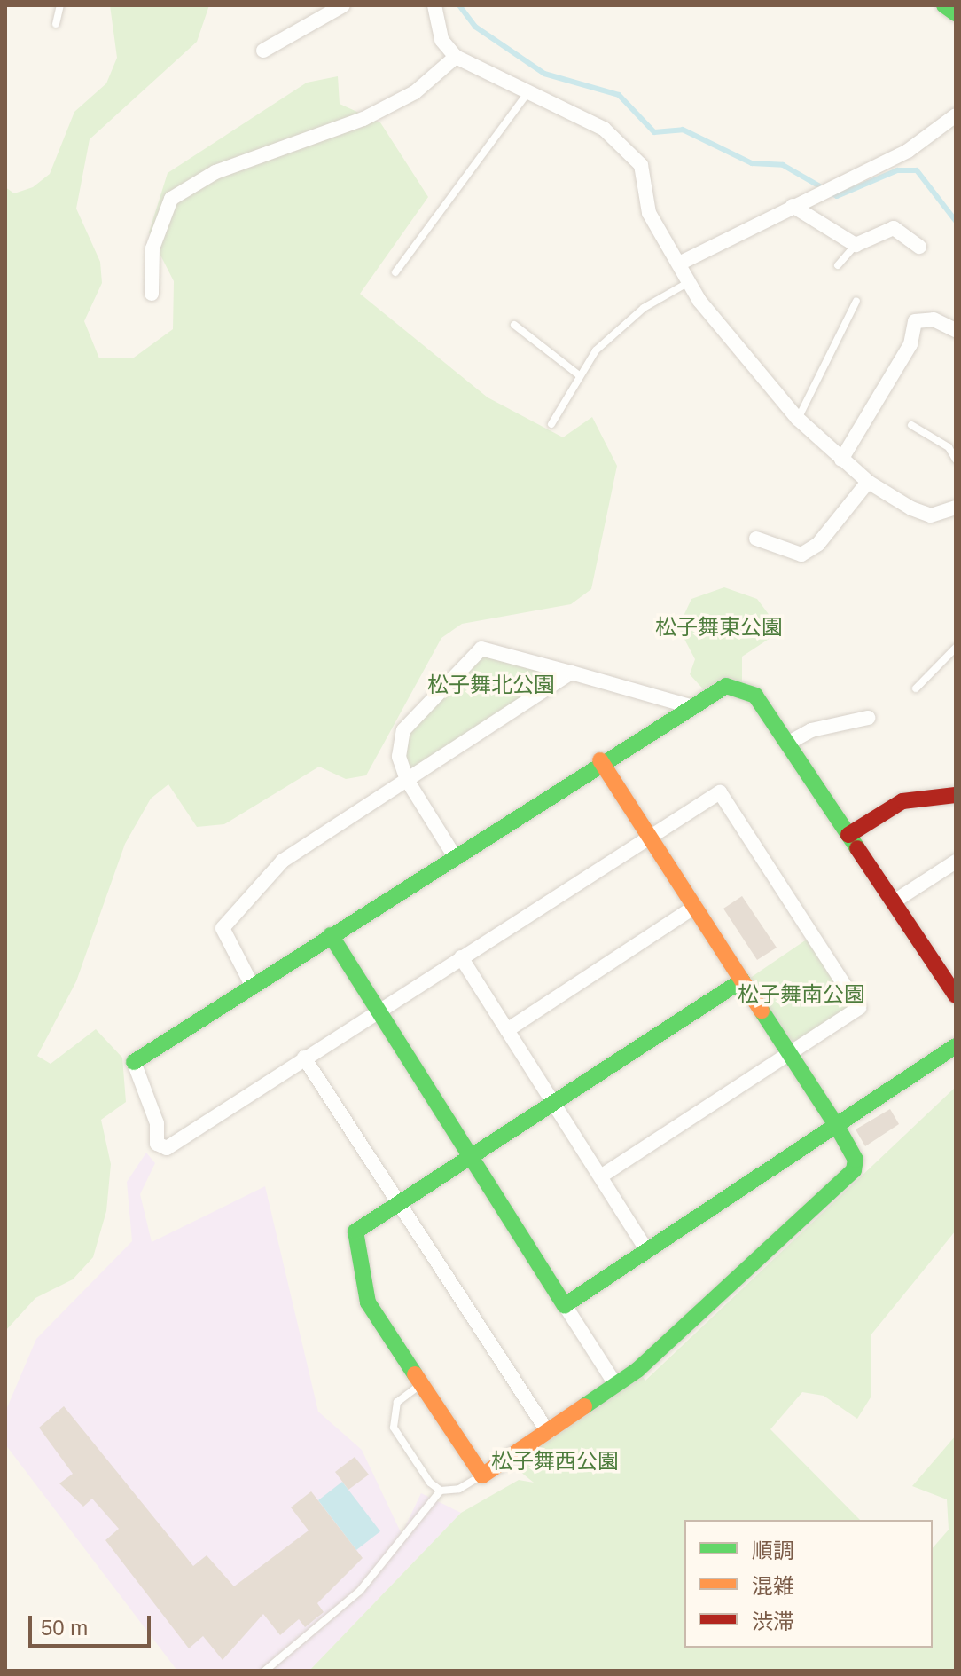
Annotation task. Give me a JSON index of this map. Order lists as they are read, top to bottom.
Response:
{
  "parks": [
    "松子舞東公園",
    "松子舞北公園",
    "松子舞南公園",
    "松子舞西公園"
  ],
  "legend": ["順調", "混雑", "渋滞"],
  "scale_bar": "50 m"
}
